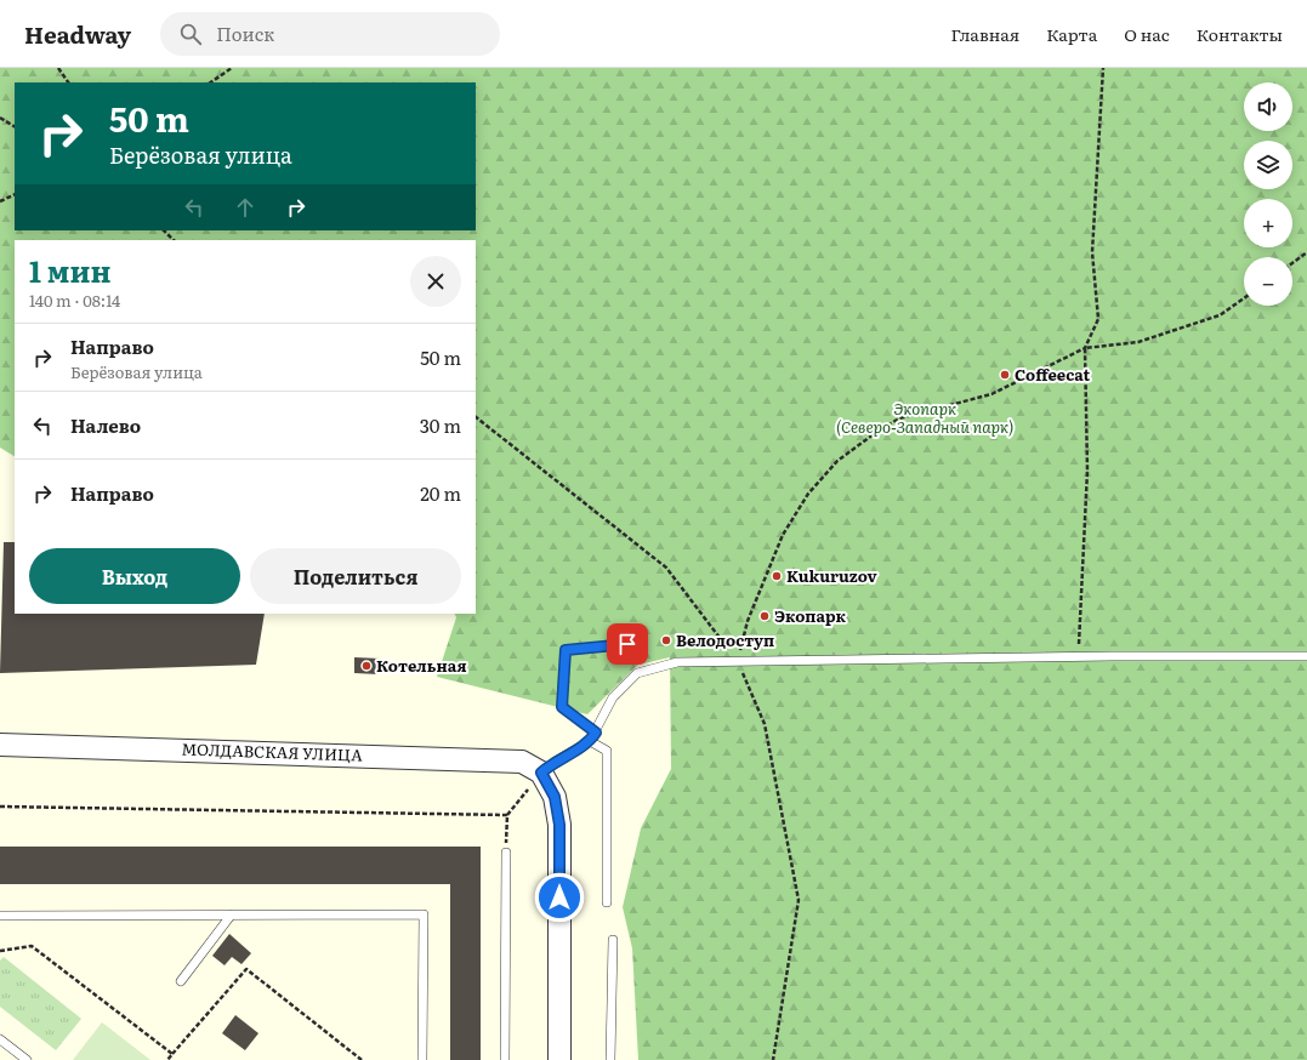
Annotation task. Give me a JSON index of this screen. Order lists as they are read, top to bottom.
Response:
{
  "streets": {
    "street": ["МОЛДАВСКАЯ УЛИЦА"]
  },
  "parks": ["Экопарк (Северо-Западный парк)"],
  "places": [
    "Coffeecat",
    "Kukuruzov",
    "Экопарк",
    "Велодоступ",
    "Котельная"
  ],
  "page": {
    "header": "Headway",
    "search": "Поиск",
    "nav": [
      "Главная",
      "Карта",
      "О нас",
      "Контакты"
    ],
    "map_buttons": ["+", "−"],
    "turn": ["50 m", "Берёзовая улица"],
    "heading": ["1 мин", "140 m · 08:14"],
    "list": [
      {
        "name": "Направо",
        "note": "Берёзовая улица",
        "value": "50 m"
      },
      {
        "name": "Налево",
        "value": "30 m"
      },
      {
        "name": "Направо",
        "value": "20 m"
      }
    ],
    "buttons": ["Выход", "Поделиться"]
  }
}
